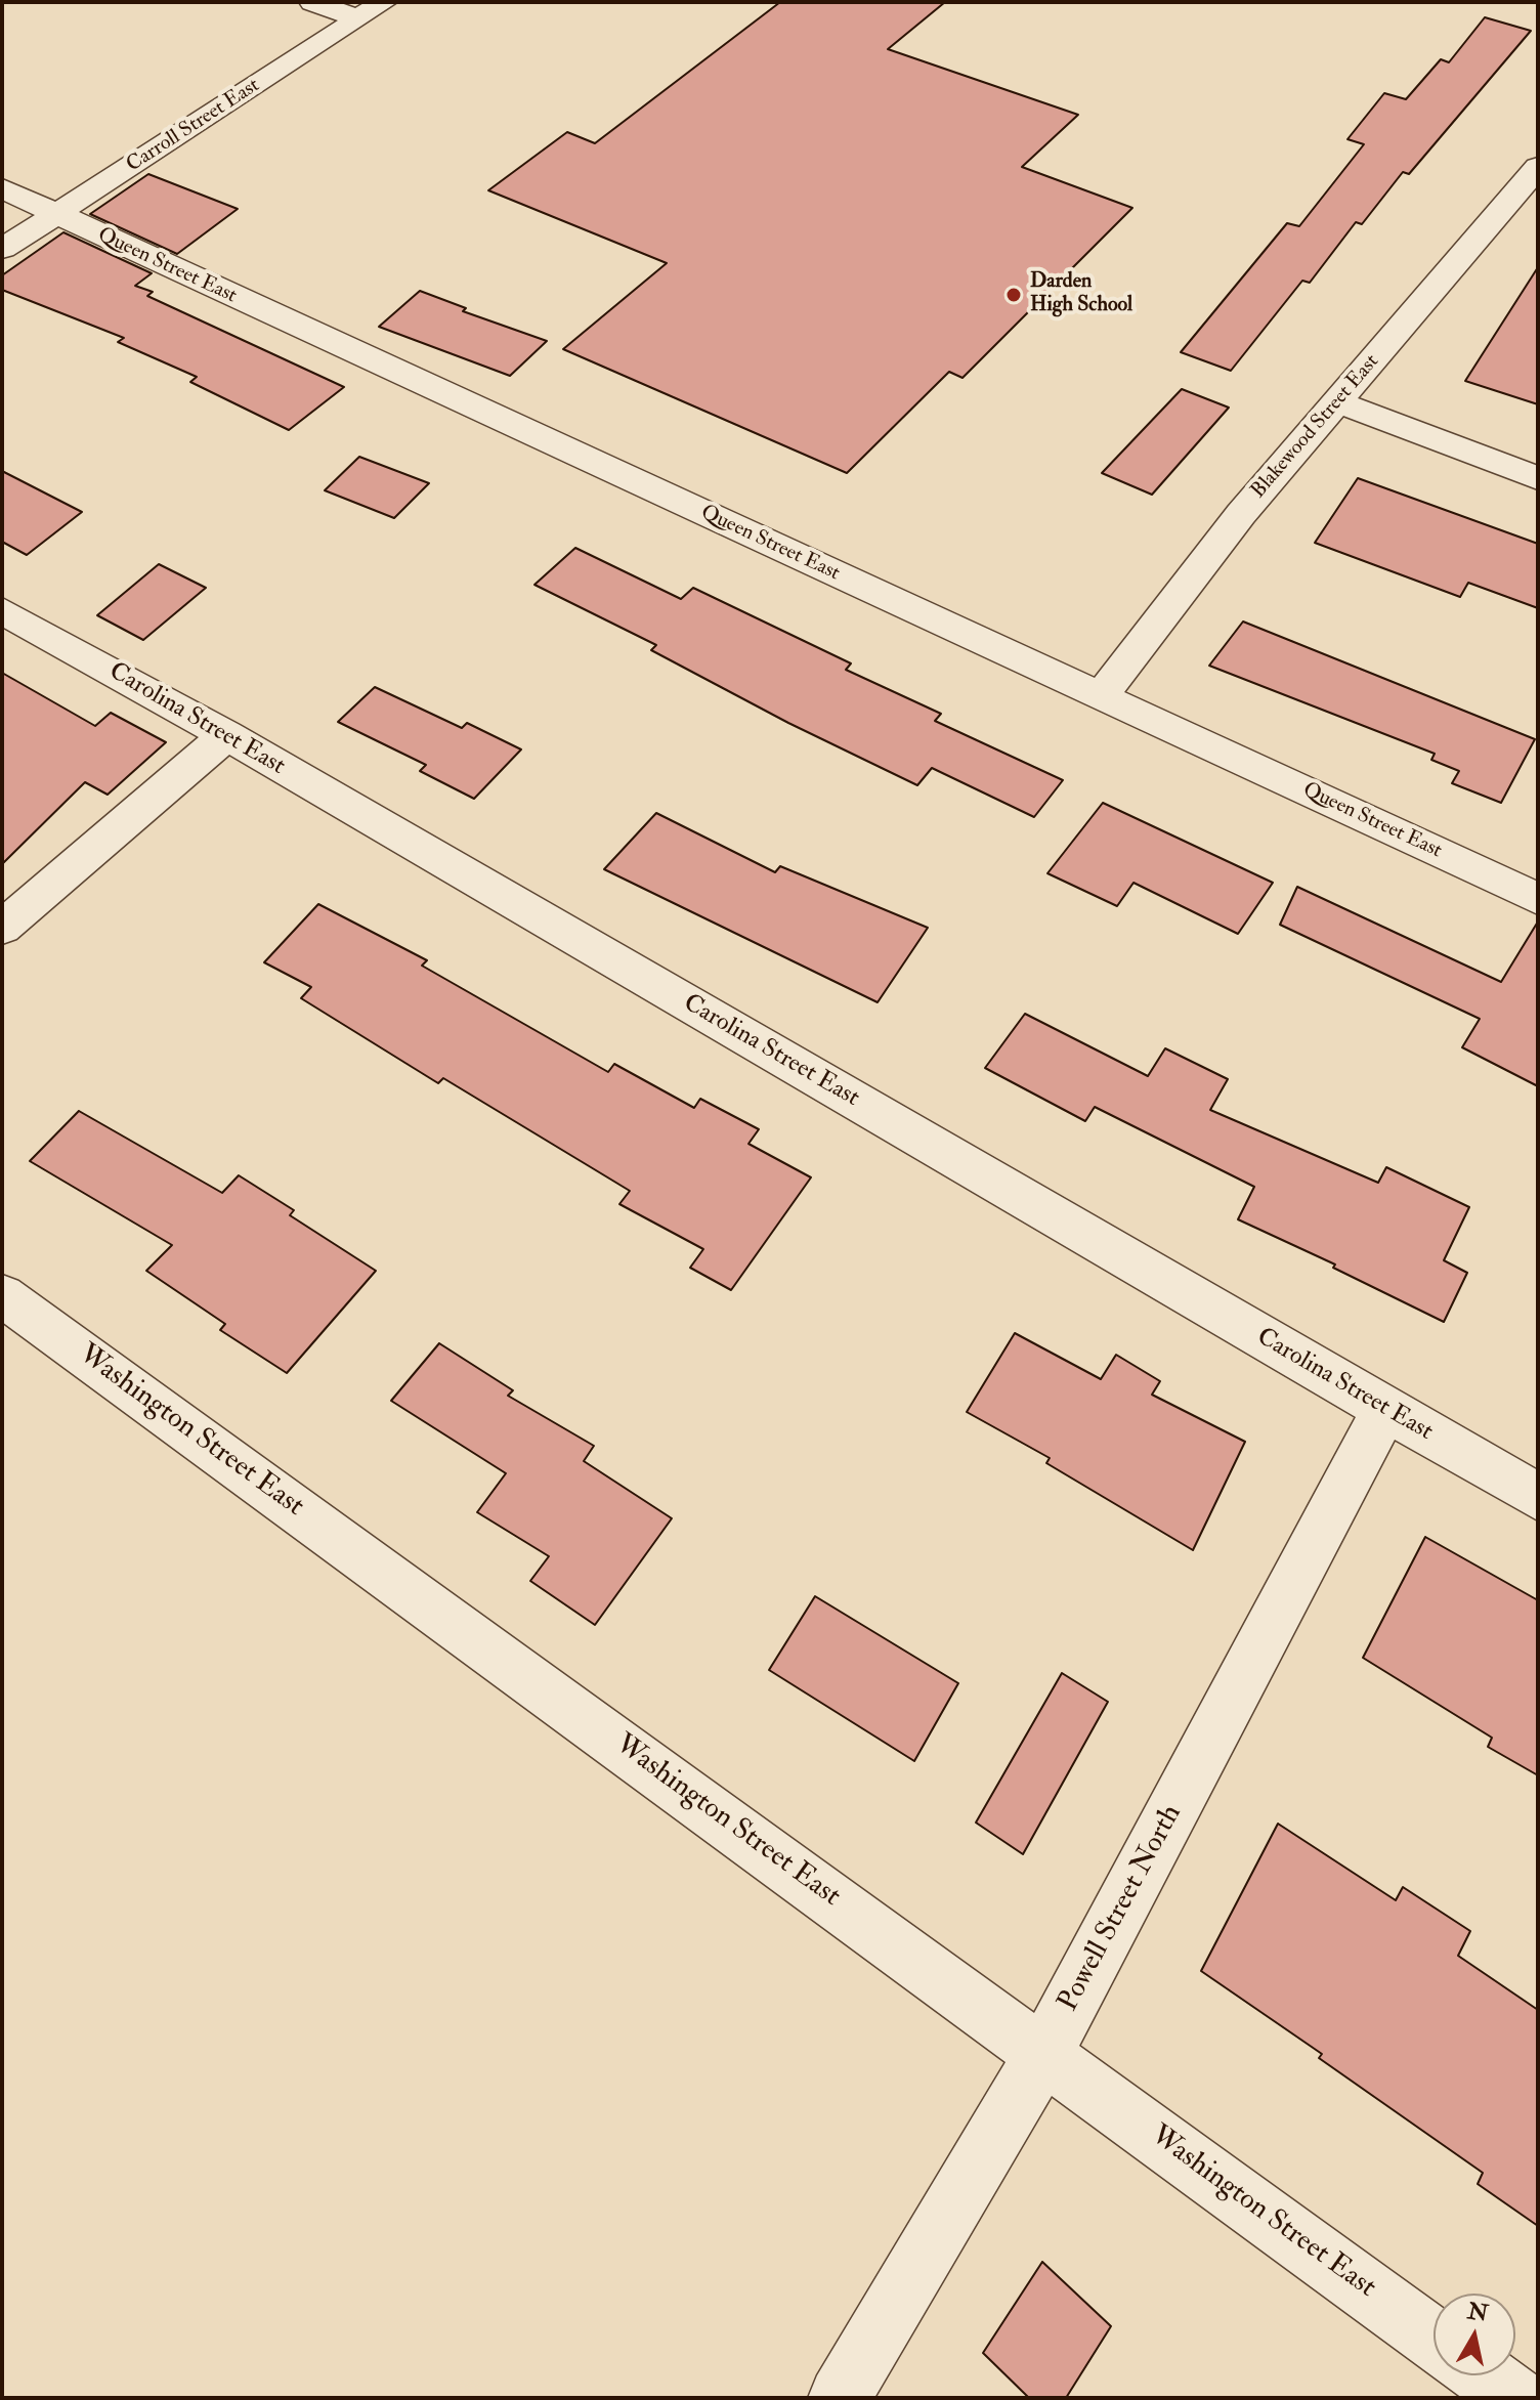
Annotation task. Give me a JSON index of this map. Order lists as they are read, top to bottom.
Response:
{
  "streets": {
    "street": [
      "Carroll Street East",
      "Queen Street East",
      "Blakewood Street East",
      "Carolina Street East",
      "Washington Street East",
      "Powell Street North"
    ]
  },
  "crossings": [
    ["Carroll Street East", "Queen Street East"],
    ["Queen Street East", "Blakewood Street East"],
    ["Carolina Street East", "Powell Street North"],
    ["Washington Street East", "Powell Street North"]
  ],
  "places": ["Darden High School"],
  "north": "top"
}
